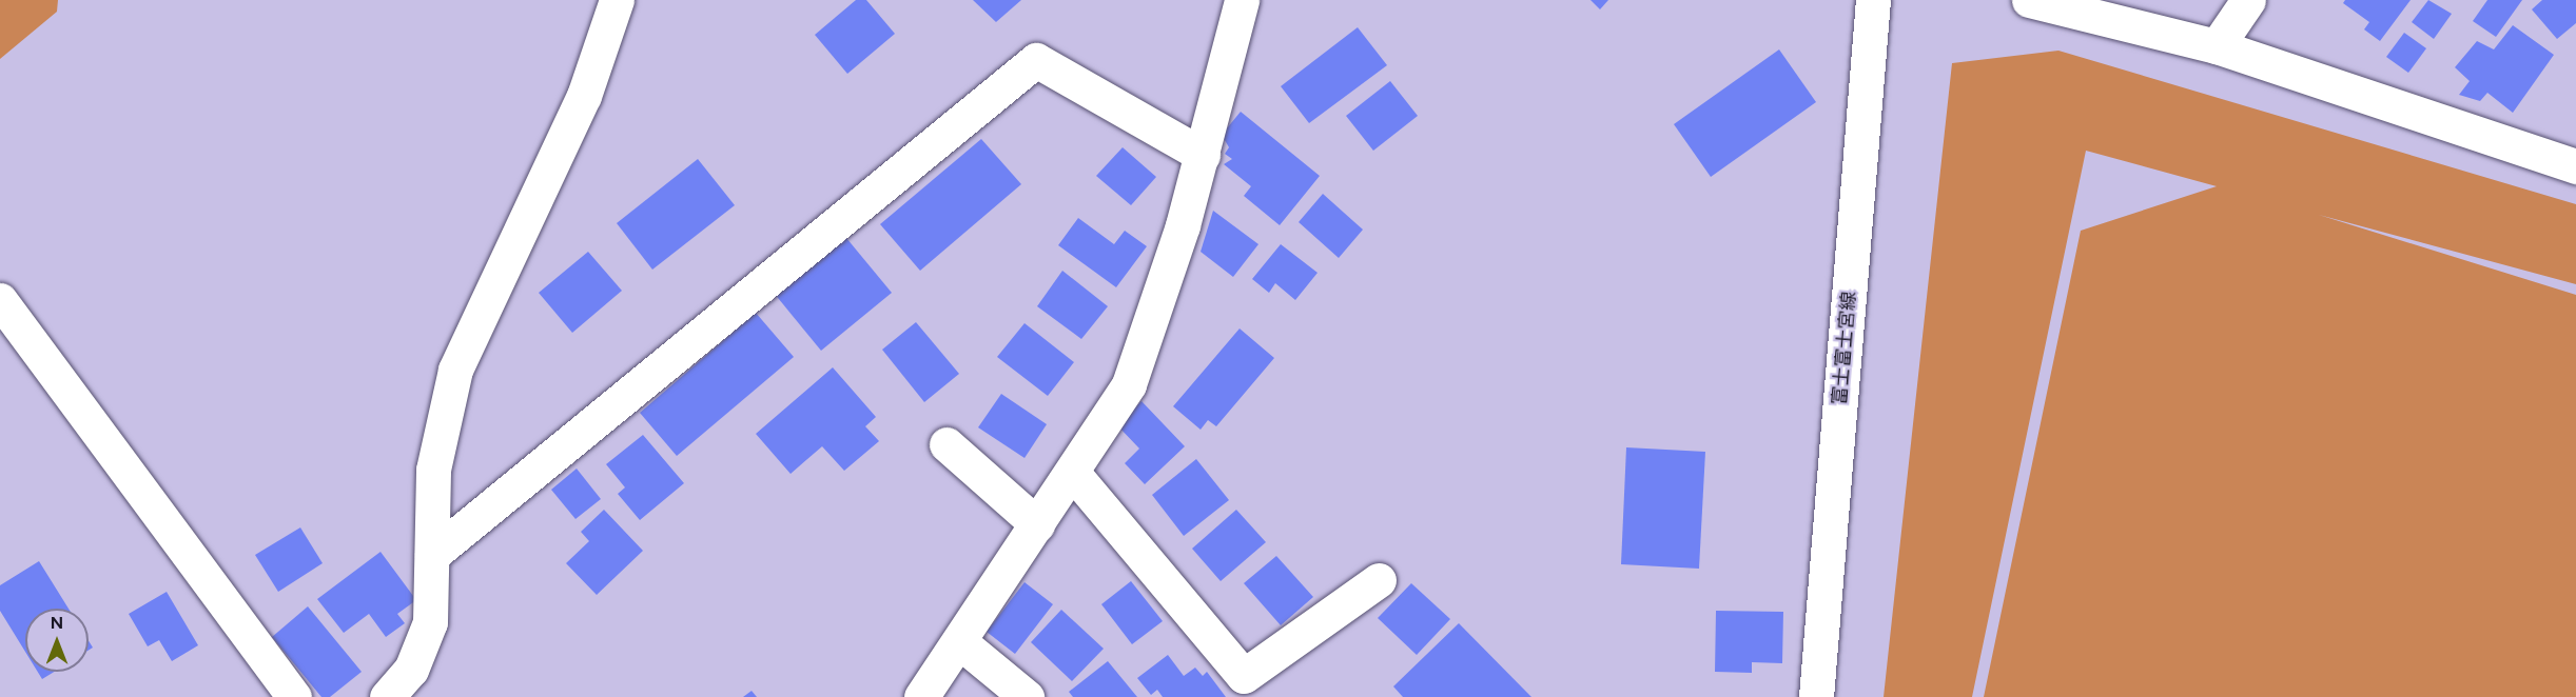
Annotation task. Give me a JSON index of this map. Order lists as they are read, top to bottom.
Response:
{
  "streets": {
    "street": ["富士富士宮線"]
  },
  "north": "top"
}
